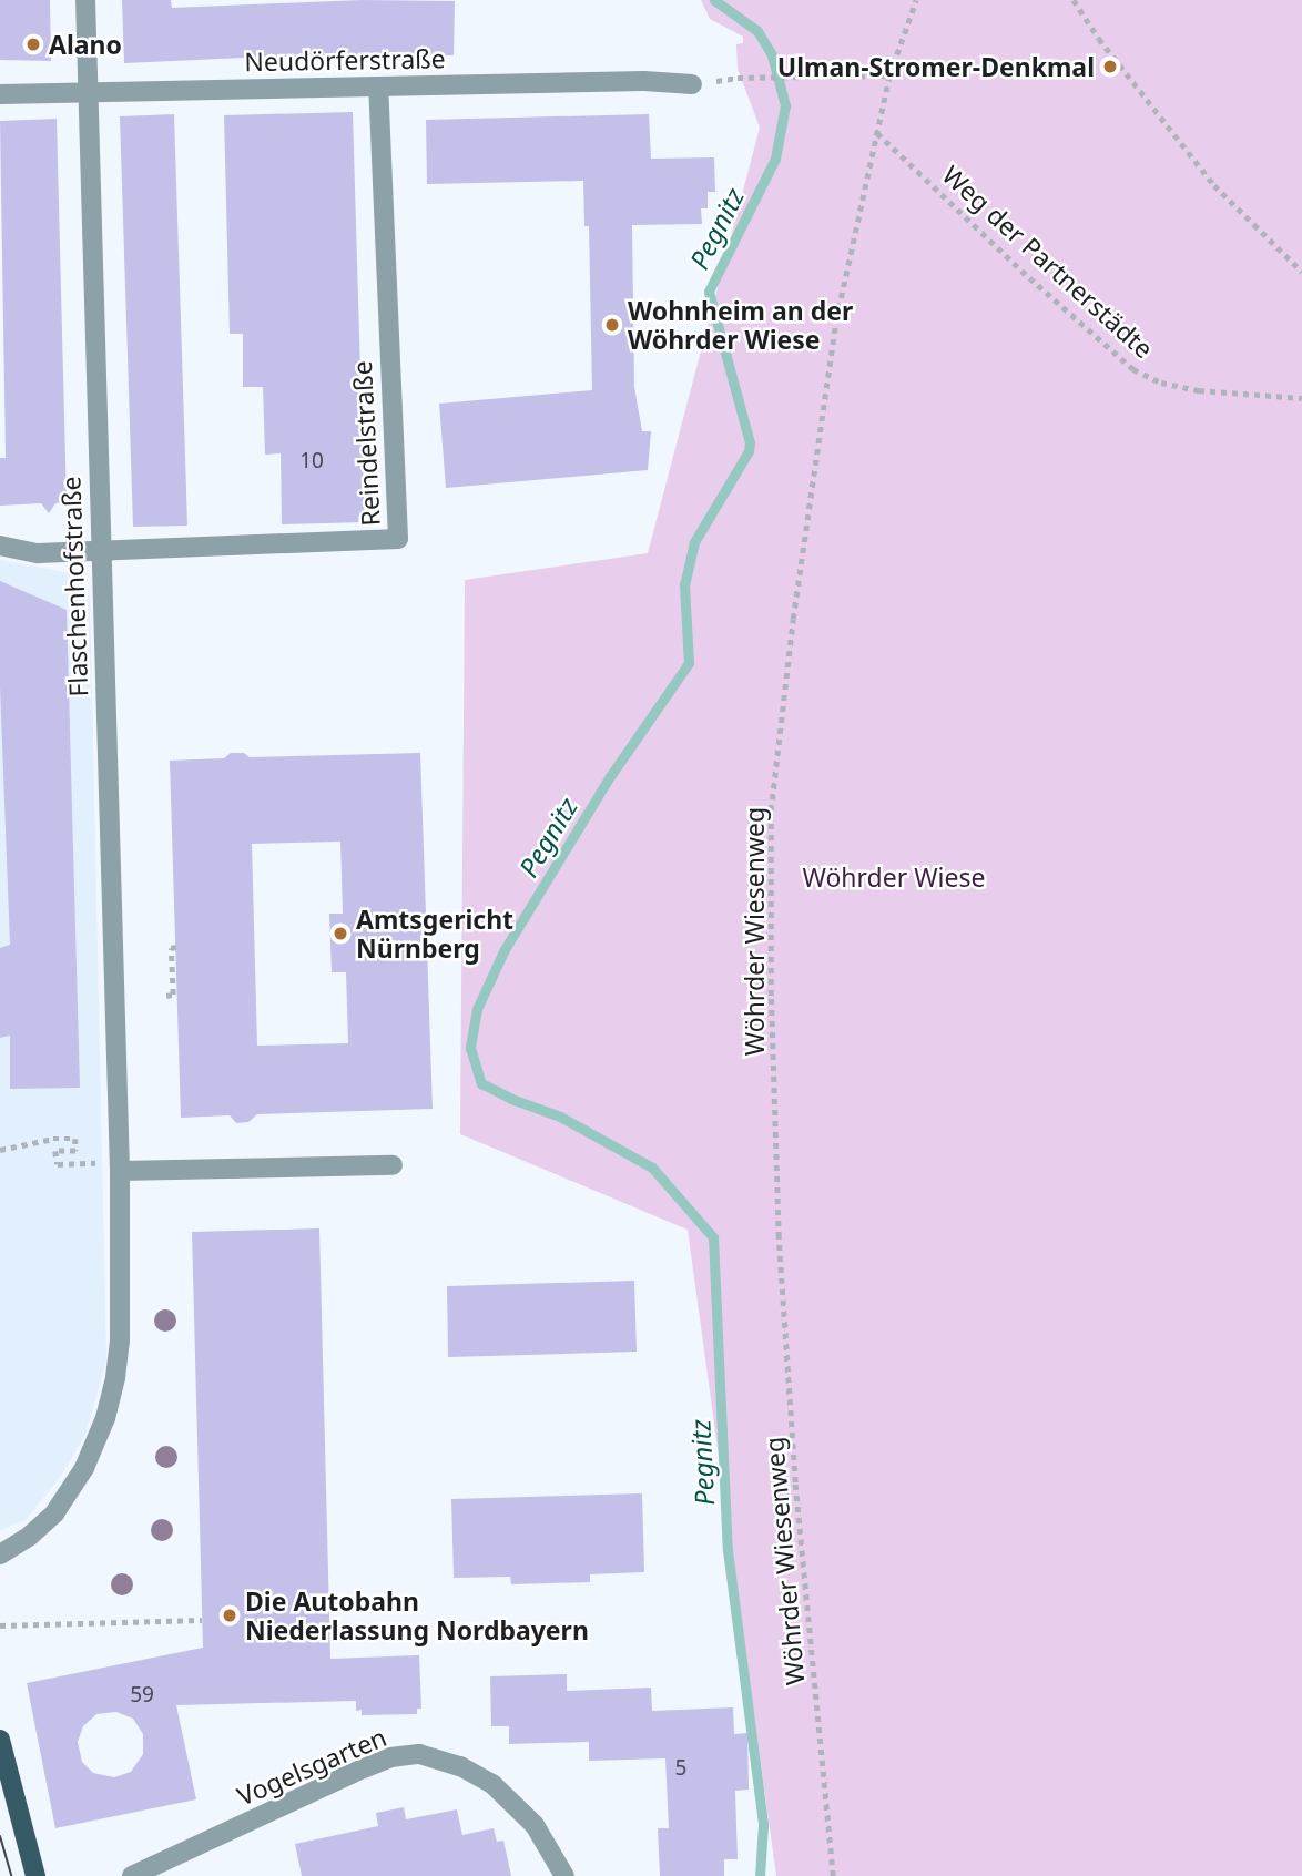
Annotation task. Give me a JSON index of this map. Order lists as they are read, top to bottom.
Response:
{
  "streets": {
    "street": [
      "Neudörferstraße",
      "Reindelstraße",
      "Flaschenhofstraße",
      "Vogelsgarten"
    ],
    "path": ["Weg der Partnerstädte", "Wöhrder Wiesenweg"]
  },
  "crossings": [
    ["Neudörferstraße", "Reindelstraße"],
    ["Neudörferstraße", "Flaschenhofstraße"],
    ["Weg der Partnerstädte", "Wöhrder Wiesenweg"],
    ["Reindelstraße", "Flaschenhofstraße"]
  ],
  "water": ["Pegnitz"],
  "parks": ["Wöhrder Wiese"],
  "places": [
    "Alano",
    "Ulman-Stromer-Denkmal",
    "Wohnheim an der Wöhrder Wiese",
    "Amtsgericht Nürnberg",
    "Die Autobahn Niederlassung Nordbayern"
  ],
  "house_numbers": ["10", "59", "5"]
}
